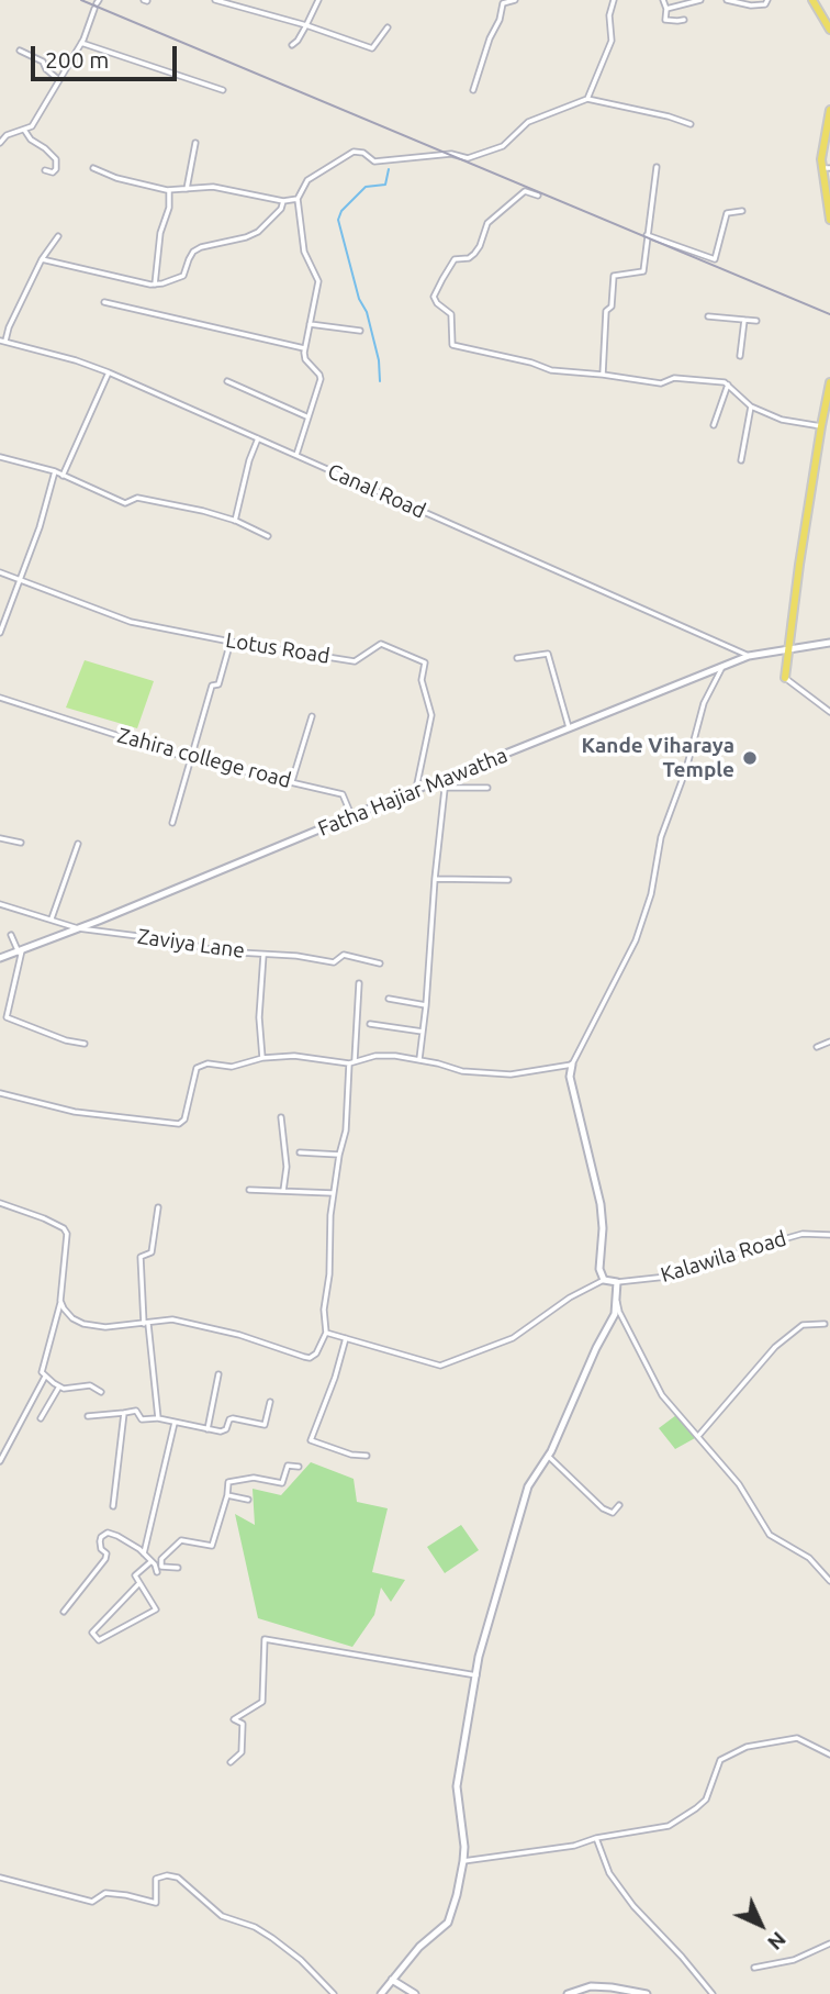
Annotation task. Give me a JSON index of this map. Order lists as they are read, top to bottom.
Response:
{
  "streets": {
    "street": [
      "Canal Road",
      "Lotus Road",
      "Zahira college road",
      "Fatha Hajiar Mawatha",
      "Zaviya Lane",
      "Kalawila Road"
    ]
  },
  "crossings": [
    ["Canal Road", "Fatha Hajiar Mawatha"],
    ["Lotus Road", "Fatha Hajiar Mawatha"],
    ["Zahira college road", "Fatha Hajiar Mawatha"],
    ["Fatha Hajiar Mawatha", "Zaviya Lane"]
  ],
  "places": ["Kande Viharaya Temple"],
  "scale_bar": "200 m",
  "north": "bottom right"
}
